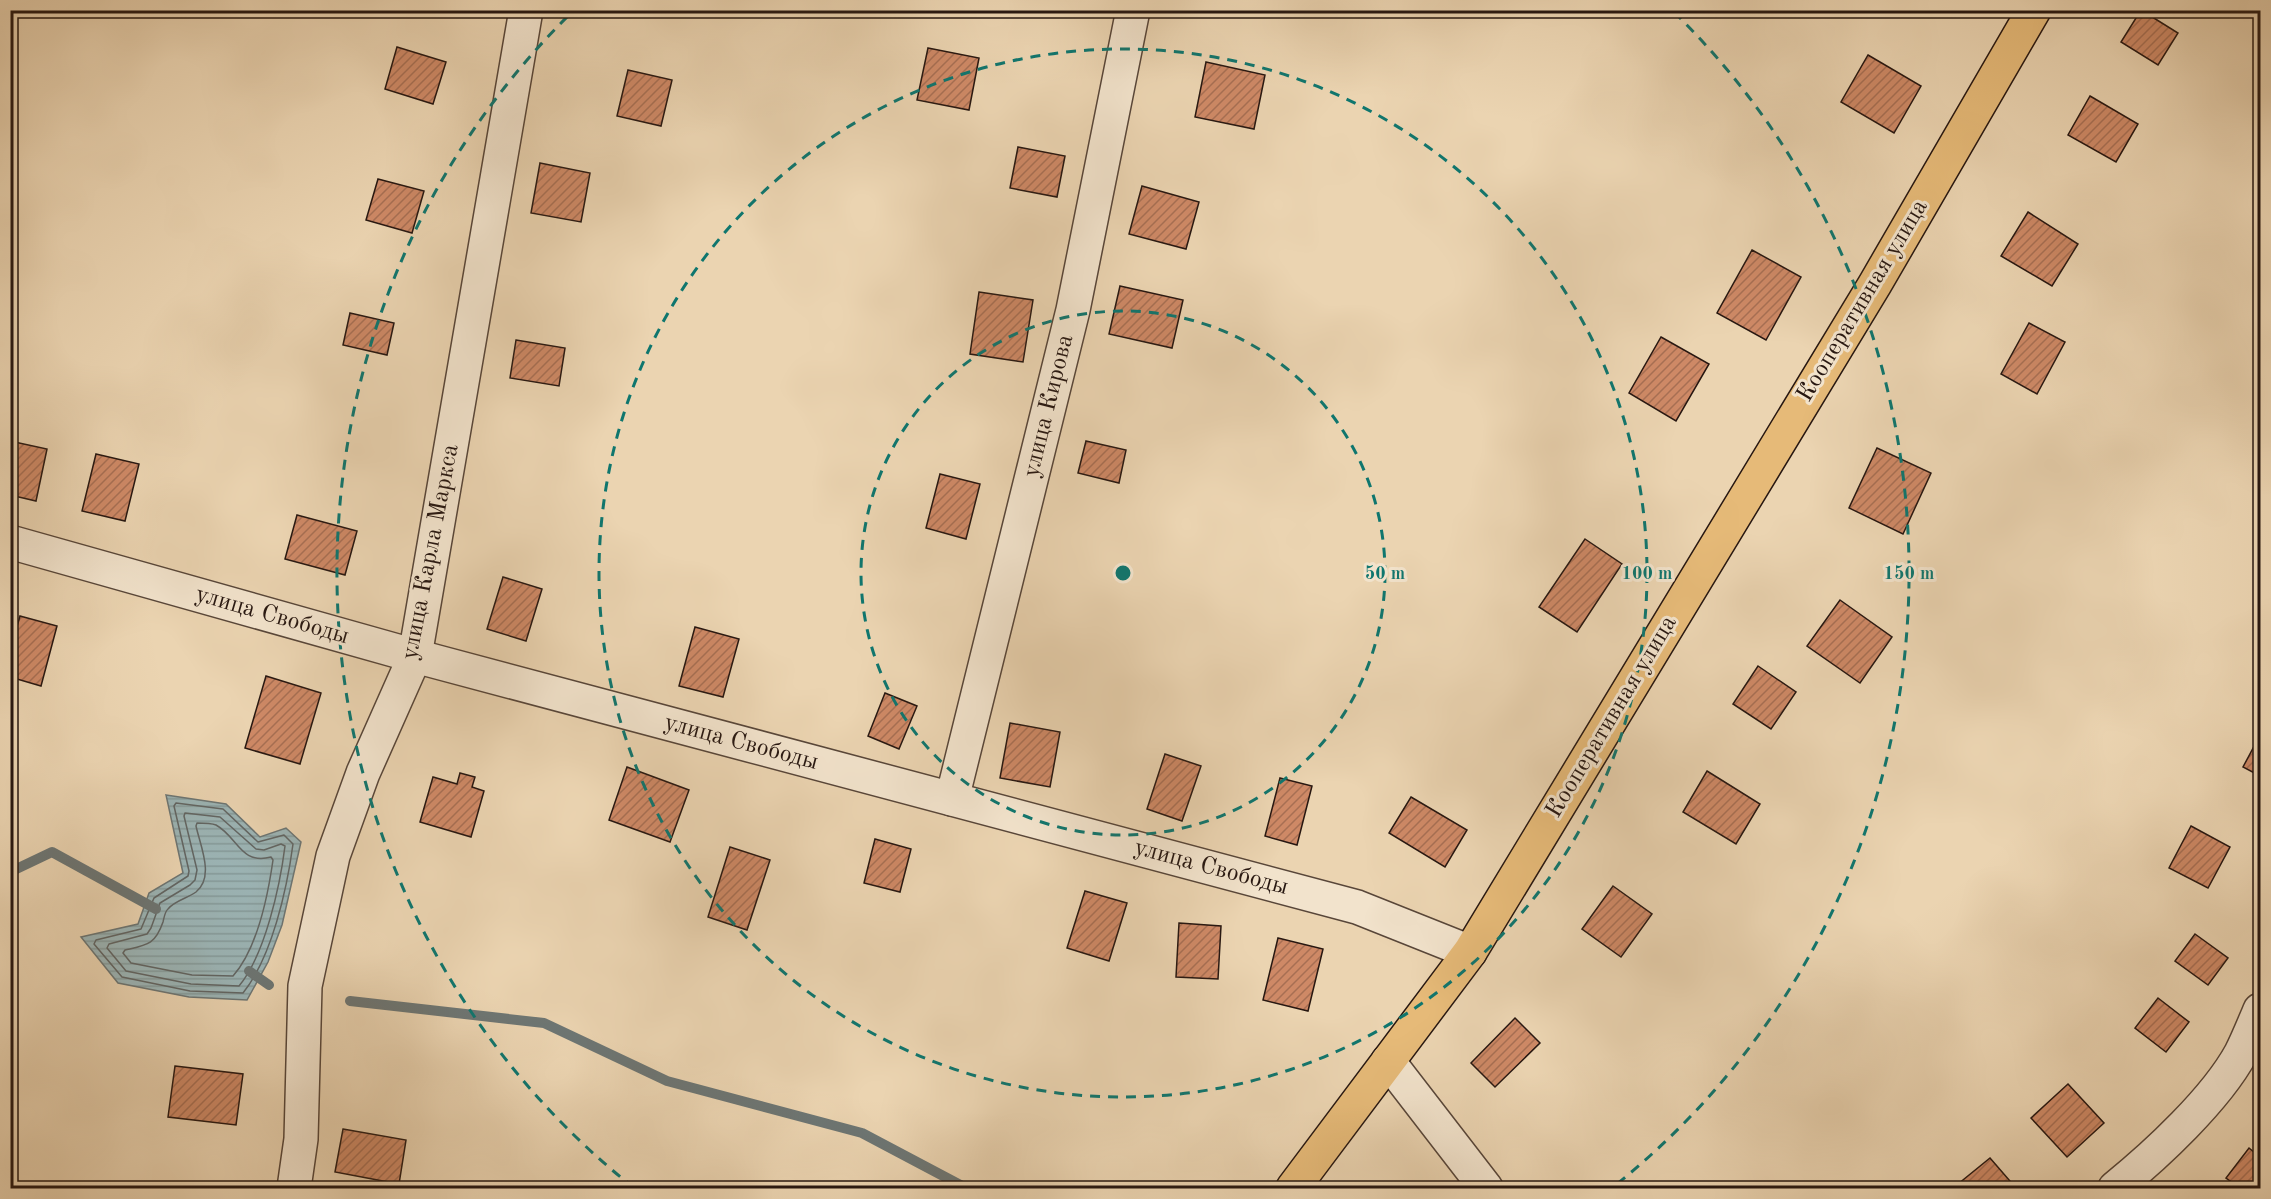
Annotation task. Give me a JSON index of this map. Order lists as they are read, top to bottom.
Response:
{
  "streets": {
    "main road": ["Кооперативная улица"],
    "street": ["улица Кирова", "улица Карла Маркса", "улица Свободы"]
  },
  "crossings": [
    ["Кооперативная улица", "улица Свободы"],
    ["улица Кирова", "улица Свободы"],
    ["улица Карла Маркса", "улица Свободы"]
  ],
  "rings": ["50 m", "100 m", "150 m"]
}
